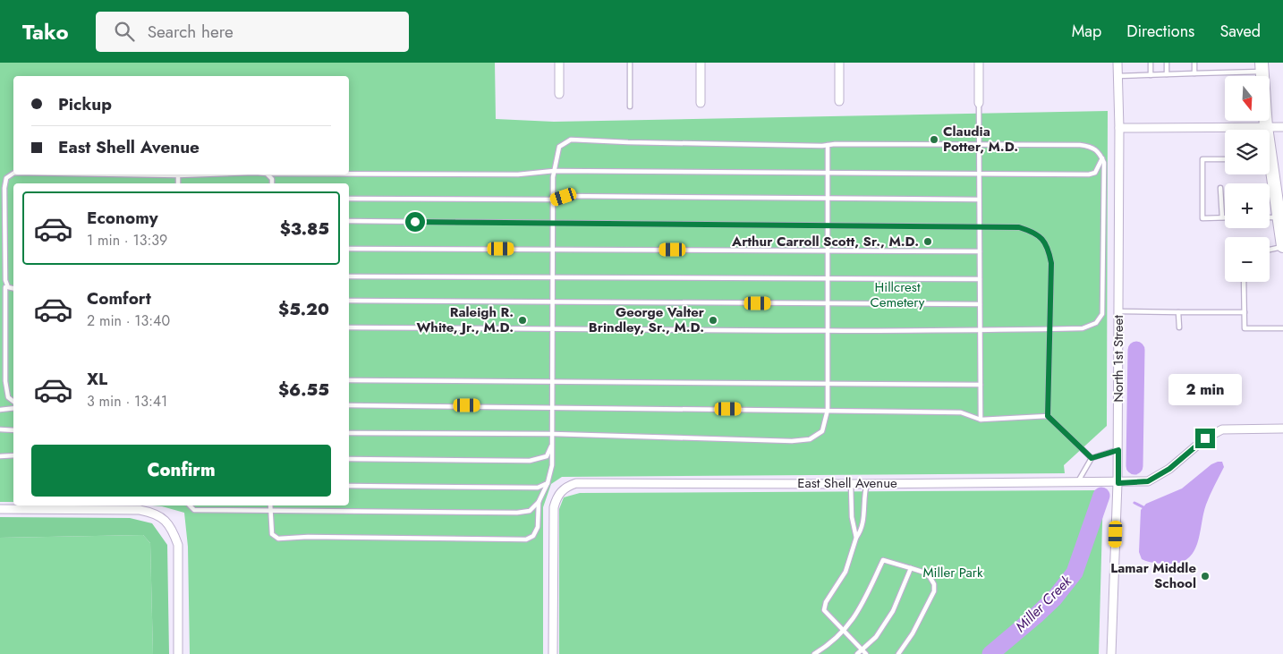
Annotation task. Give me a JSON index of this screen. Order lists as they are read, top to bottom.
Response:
{
  "streets": {
    "street": ["North 1st Street", "East Shell Avenue"]
  },
  "crossings": [
    ["North 1st Street", "East Shell Avenue"]
  ],
  "water": ["Miller Creek"],
  "parks": ["Hillcrest Cemetery", "Miller Park"],
  "places": [
    "Claudia Potter, M.D.",
    "Arthur Carroll Scott, Sr., M.D.",
    "Raleigh R. White, Jr., M.D.",
    "George Valter Brindley, Sr., M.D.",
    "Lamar Middle School"
  ],
  "north": "bottom",
  "page": {
    "header": "Tako",
    "search": "Search here",
    "nav": ["Map", "Directions", "Saved"],
    "map_buttons": ["+", "−"],
    "banner": ["Pickup", "East Shell Avenue"],
    "list": [
      {
        "name": "Economy",
        "note": "1 min · 13:39",
        "value": "$3.85"
      },
      {
        "name": "Comfort",
        "note": "2 min · 13:40",
        "value": "$5.20"
      },
      {
        "name": "XL",
        "note": "3 min · 13:41",
        "value": "$6.55"
      }
    ],
    "bubble": "2 min",
    "buttons": "Confirm"
  }
}
